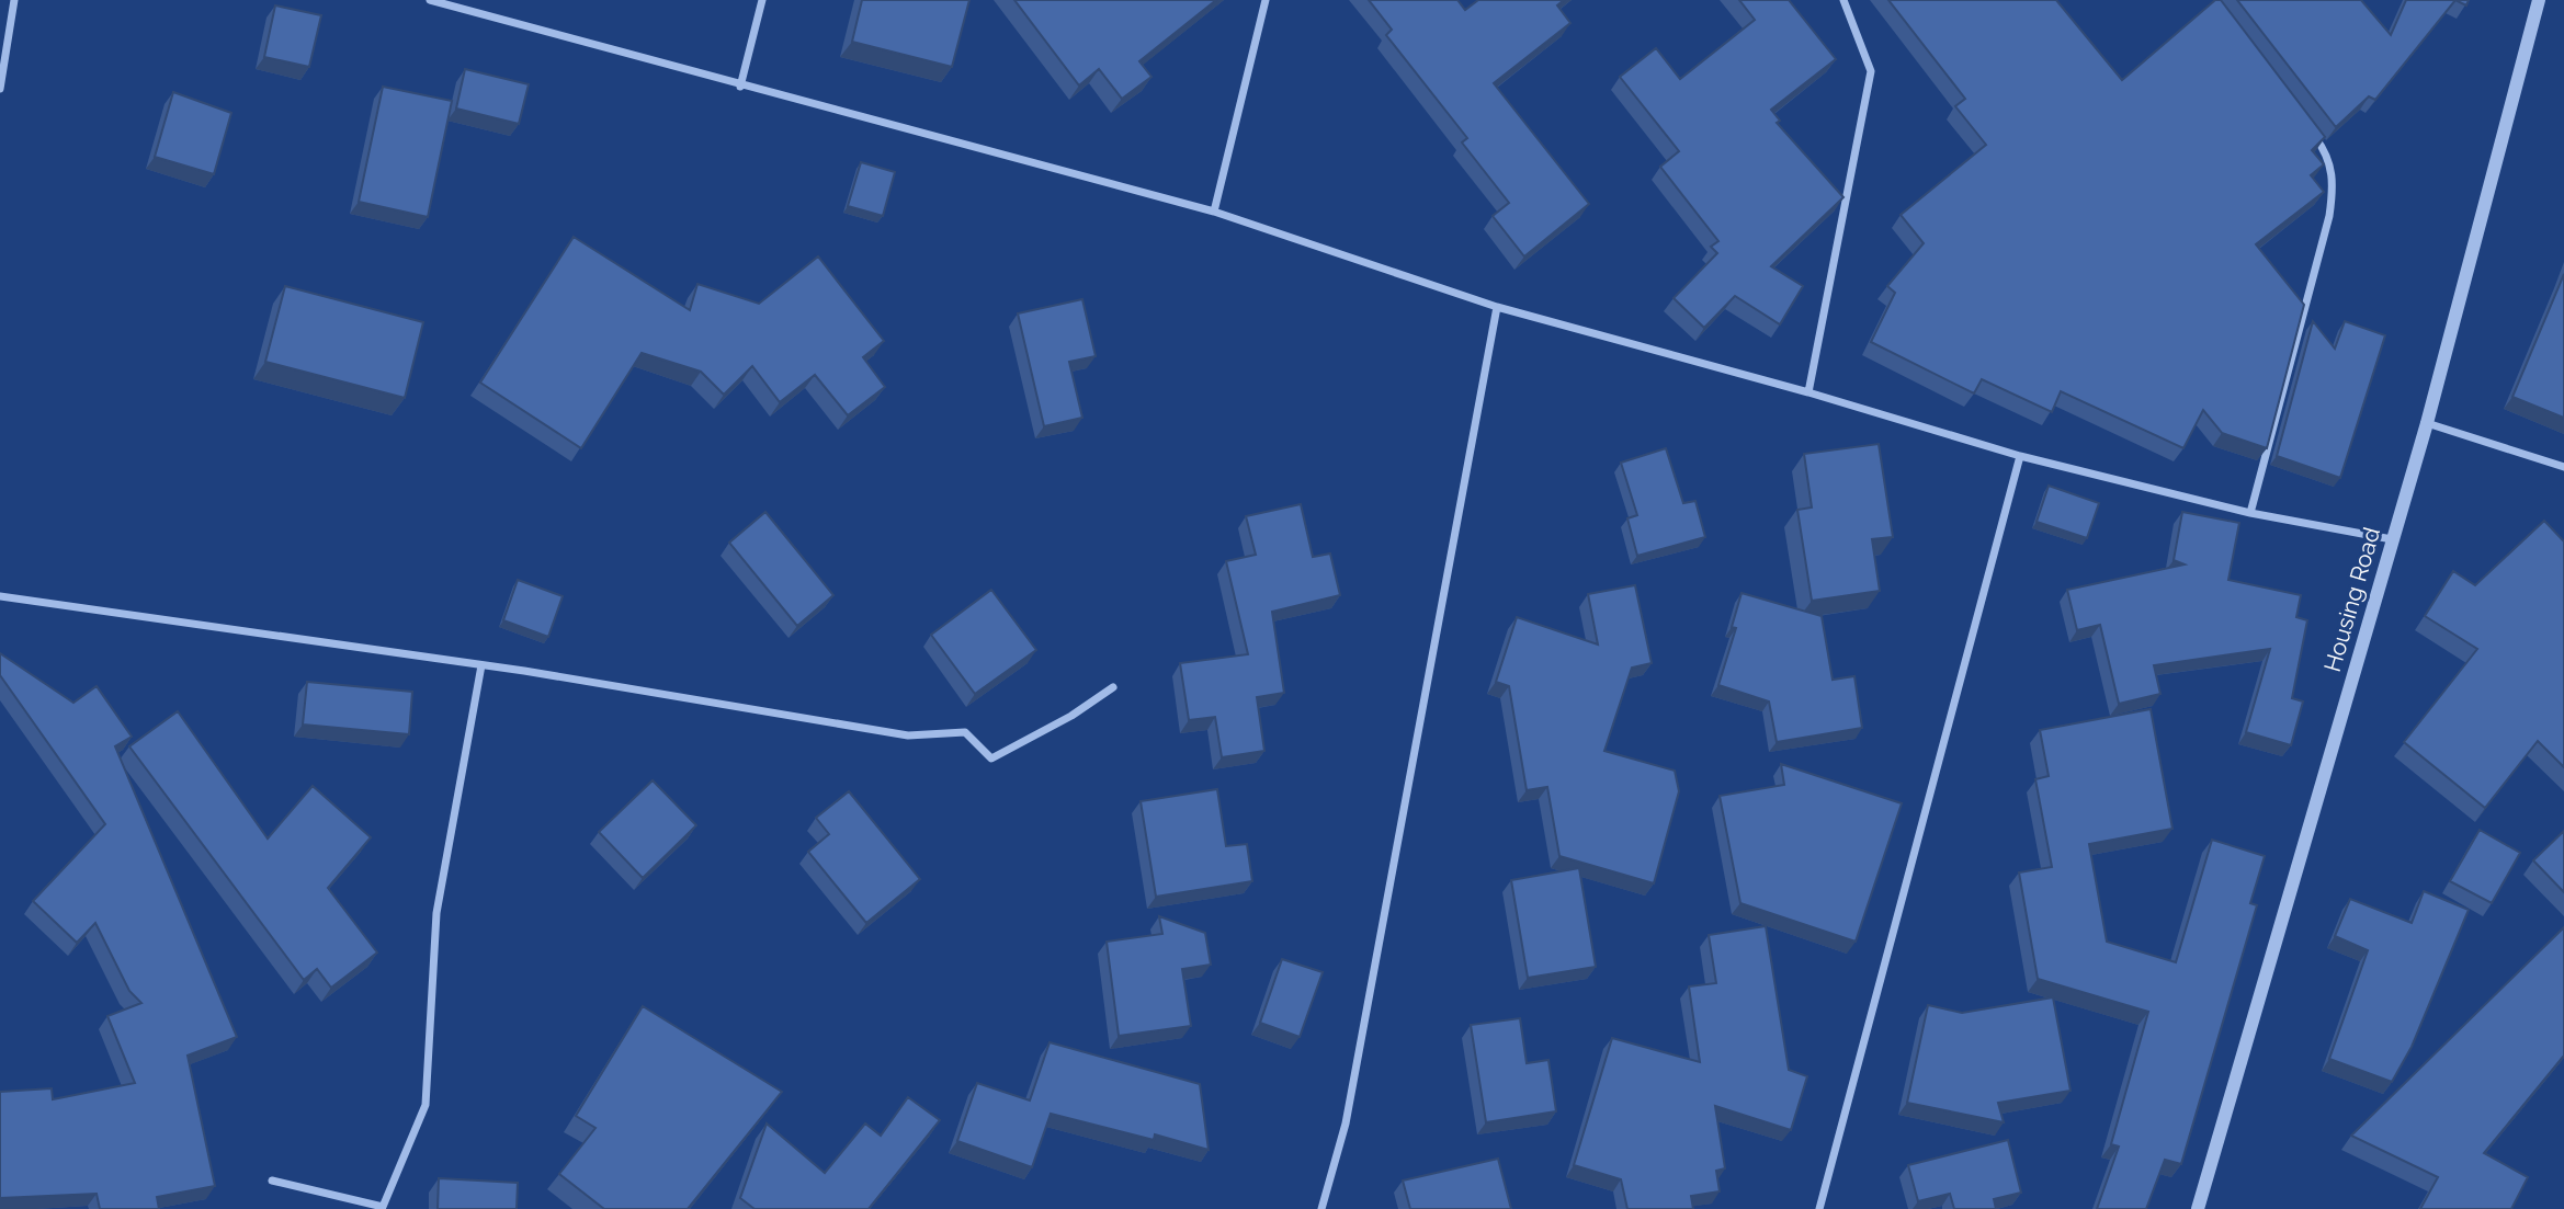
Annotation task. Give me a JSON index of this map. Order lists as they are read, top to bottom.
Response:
{
  "streets": {
    "street": ["Housing Road"]
  }
}
